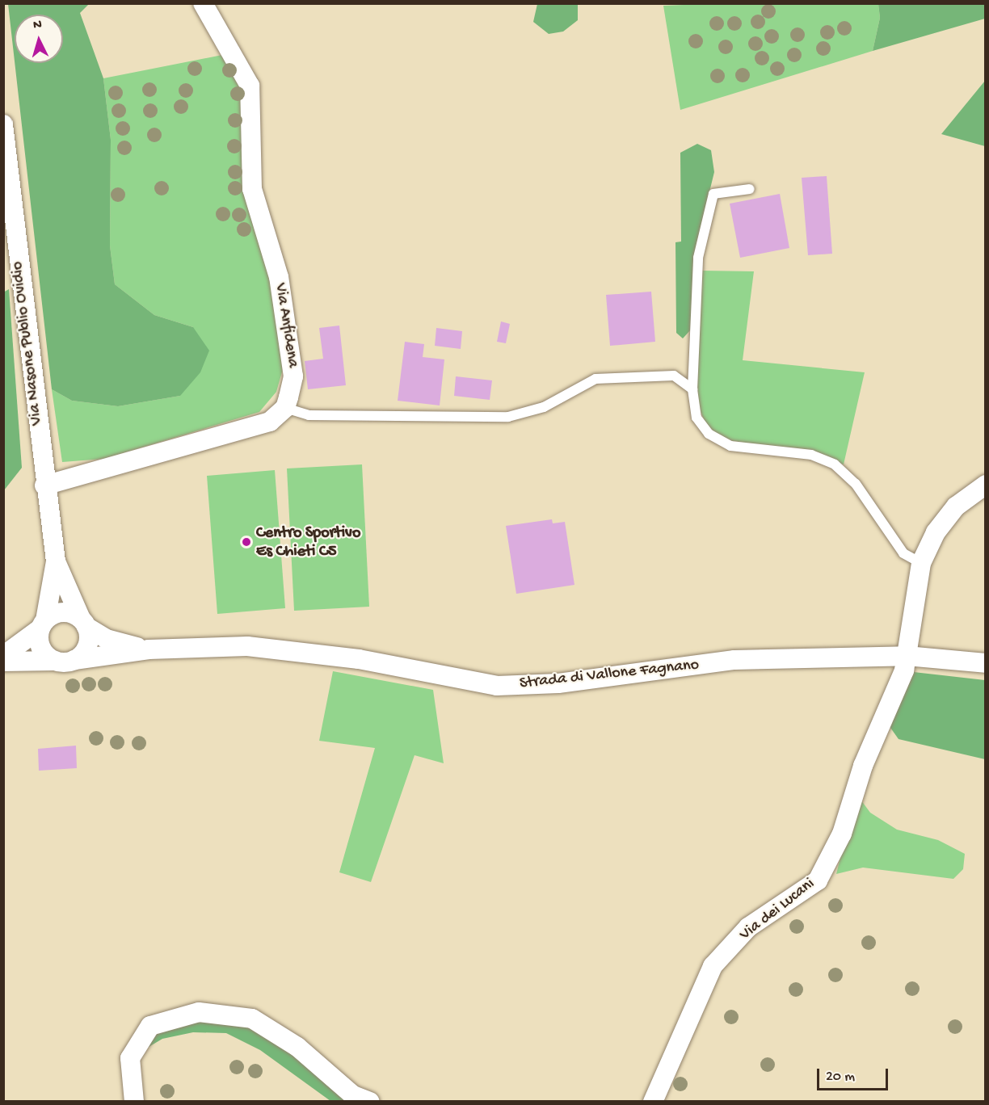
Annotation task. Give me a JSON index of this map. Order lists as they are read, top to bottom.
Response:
{
  "streets": {
    "street": [
      "Via Anfidena",
      "Via Nasone Publio Ovidio",
      "Strada di Vallone Fagnano",
      "Via dei Lucani"
    ]
  },
  "crossings": [
    ["Via Nasone Publio Ovidio", "Strada di Vallone Fagnano"],
    ["Strada di Vallone Fagnano", "Via dei Lucani"]
  ],
  "places": ["Centro Sportivo Es Chieti C5"],
  "scale_bar": "20 m",
  "north": "top"
}
